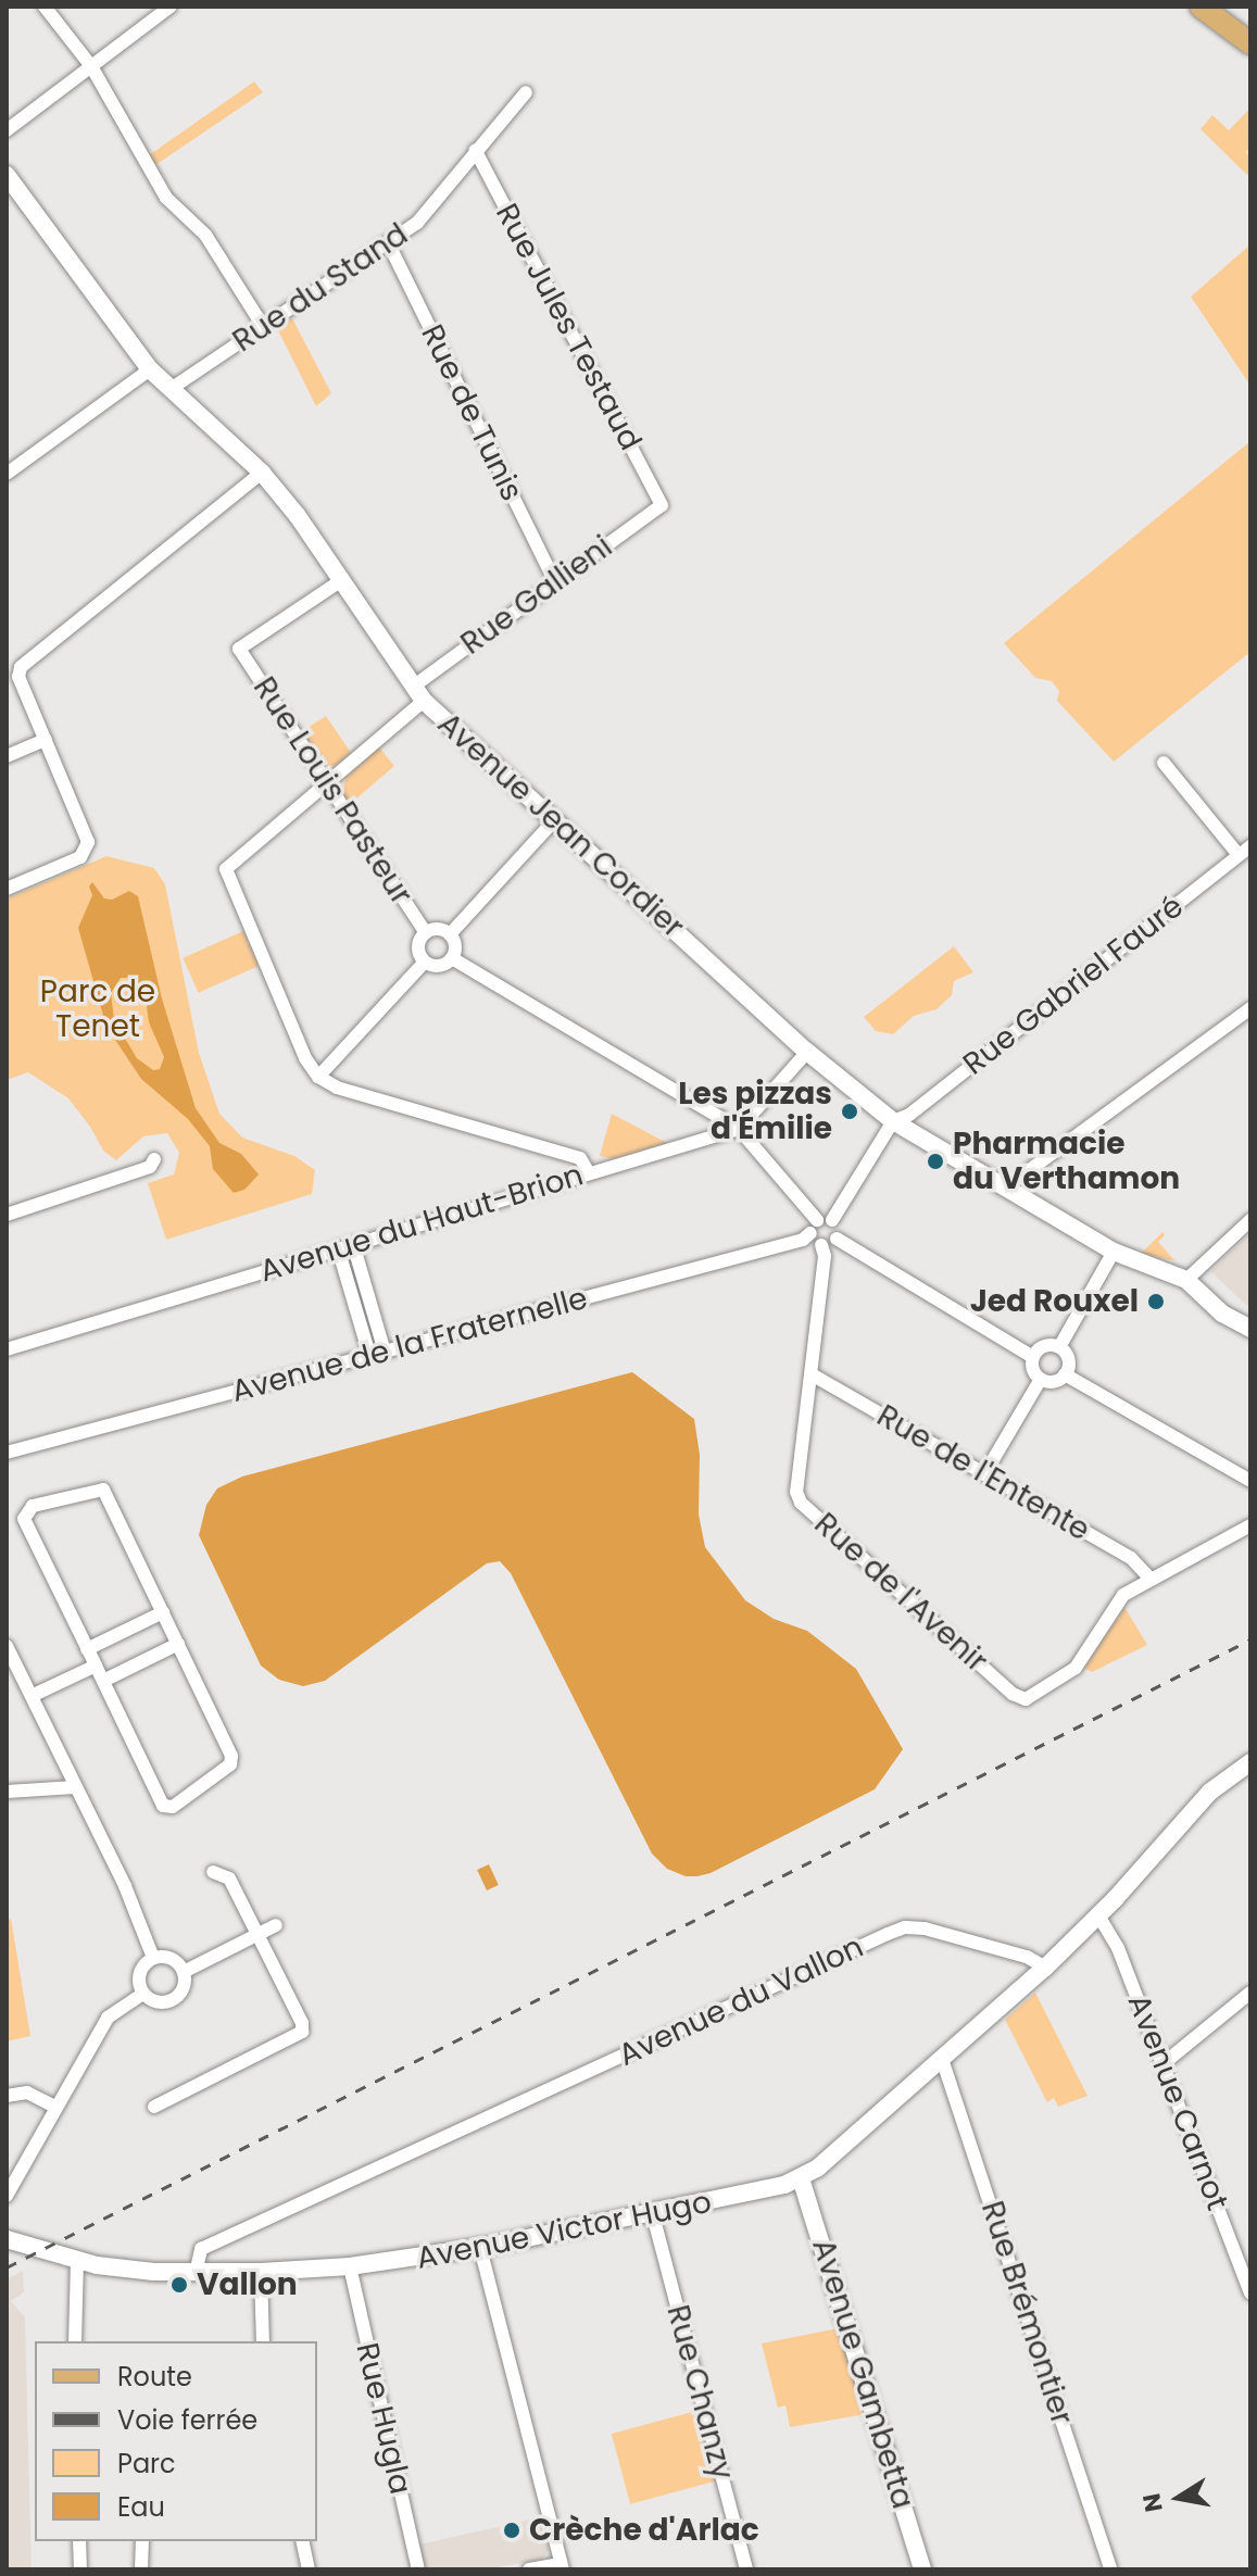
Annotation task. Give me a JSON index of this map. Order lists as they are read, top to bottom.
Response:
{
  "streets": {
    "street": [
      "Rue du Stand",
      "Rue Jules Testaud",
      "Rue de Tunis",
      "Rue Gallieni",
      "Rue Louis Pasteur",
      "Avenue Jean Cordier",
      "Rue Gabriel Fauré",
      "Avenue du Haut-Brion",
      "Avenue de la Fraternelle",
      "Rue de l'Entente",
      "Rue de l'Avenir",
      "Avenue du Vallon",
      "Avenue Carnot",
      "Avenue Victor Hugo",
      "Rue Brémontier",
      "Avenue Gambetta",
      "Rue Chanzy",
      "Rue Hugla"
    ]
  },
  "crossings": [
    ["Rue du Stand", "Rue Jules Testaud"],
    ["Rue du Stand", "Rue de Tunis"],
    ["Rue du Stand", "Avenue Jean Cordier"],
    ["Rue Jules Testaud", "Rue Gallieni"],
    ["Rue de Tunis", "Rue Gallieni"],
    ["Rue Gallieni", "Rue Louis Pasteur"],
    ["Rue Gallieni", "Avenue Jean Cordier"],
    ["Rue Louis Pasteur", "Avenue Jean Cordier"],
    ["Avenue Jean Cordier", "Rue Gabriel Fauré"],
    ["Rue de l'Entente", "Rue de l'Avenir"],
    ["Avenue du Vallon", "Avenue Victor Hugo"],
    ["Avenue Victor Hugo", "Rue Brémontier"],
    ["Avenue Victor Hugo", "Avenue Gambetta"],
    ["Avenue Victor Hugo", "Rue Chanzy"],
    ["Avenue Victor Hugo", "Rue Hugla"]
  ],
  "parks": ["Parc de Tenet"],
  "places": [
    "Les pizzas d'Émilie",
    "Pharmacie du Verthamon",
    "Jed Rouxel",
    "Vallon",
    "Crèche d'Arlac"
  ],
  "legend": [
    "Route",
    "Voie ferrée",
    "Parc",
    "Eau"
  ],
  "north": "left"
}
